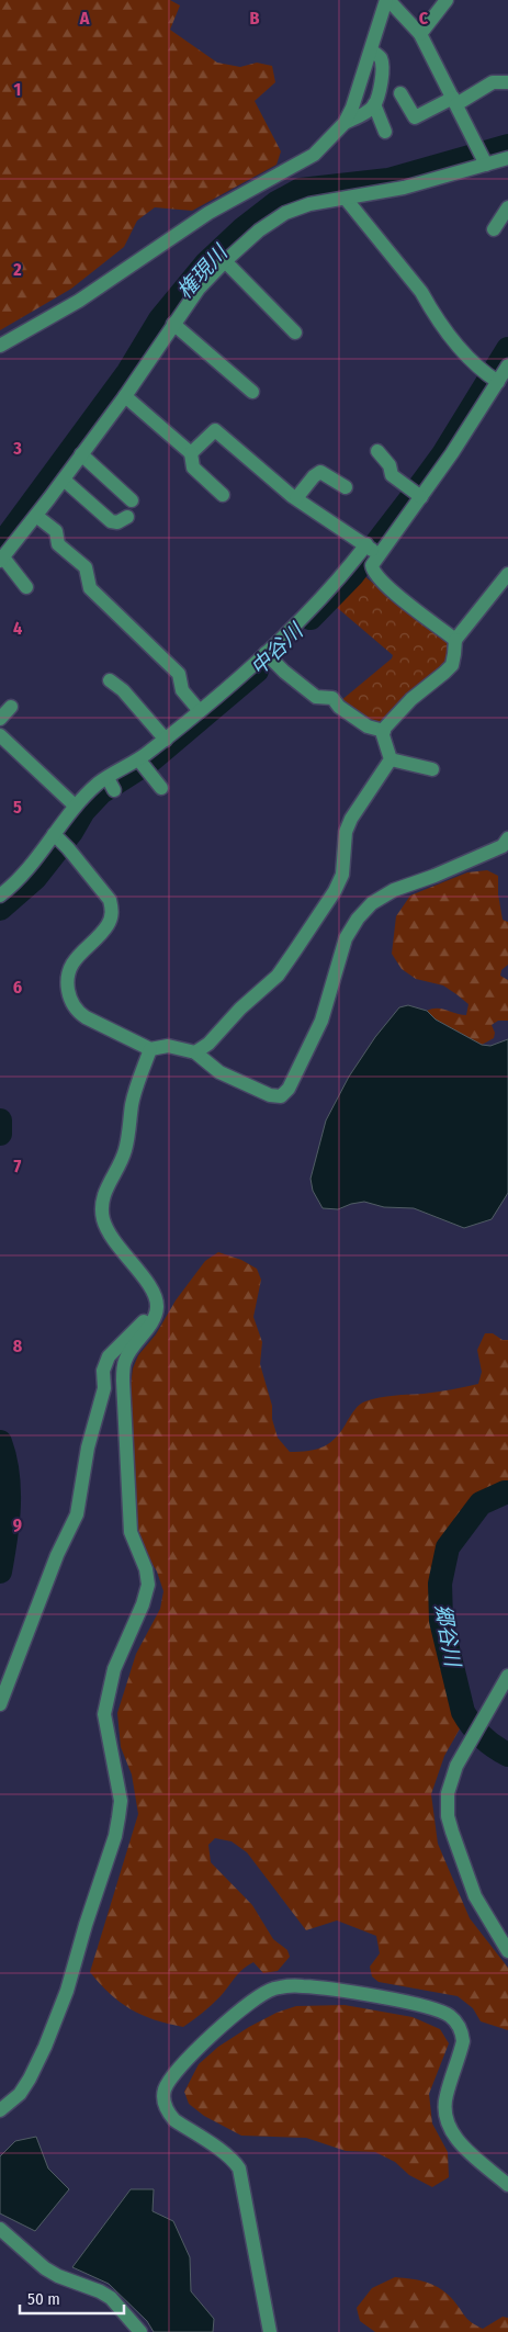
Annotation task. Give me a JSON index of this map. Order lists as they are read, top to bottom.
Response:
{
  "water": ["権現川", "中谷川", "郷谷川"],
  "scale_bar": "50 m",
  "grid": {
    "columns": ["A", "B", "C"],
    "rows": [
      "1",
      "2",
      "3",
      "4",
      "5",
      "6",
      "7",
      "8",
      "9"
    ]
  }
}
